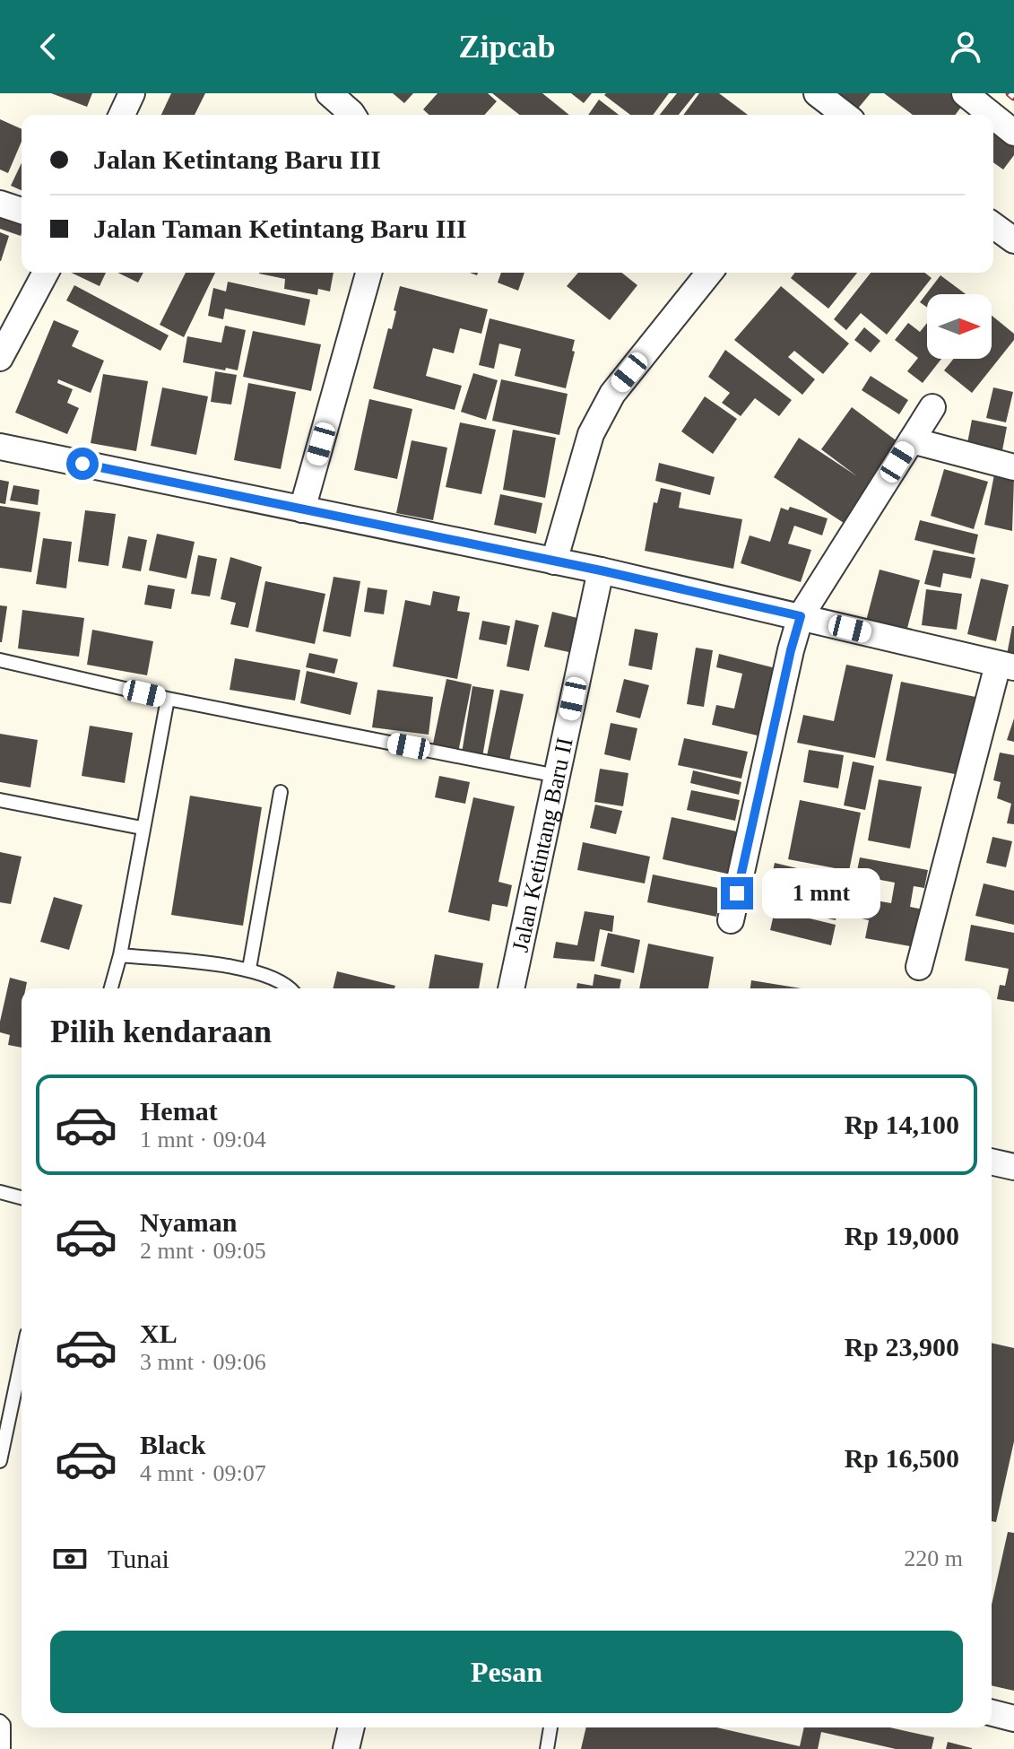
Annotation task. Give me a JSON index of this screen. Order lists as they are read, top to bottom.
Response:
{
  "streets": {
    "street": ["Jalan Ketintang Baru II"]
  },
  "north": "right",
  "page": {
    "header": "Zipcab",
    "banner": ["Jalan Ketintang Baru III", "Jalan Taman Ketintang Baru III"],
    "bubble": "1 mnt",
    "heading": "Pilih kendaraan",
    "list": [
      {
        "name": "Hemat",
        "note": "1 mnt · 09:04",
        "value": "Rp 14,100"
      },
      {
        "name": "Nyaman",
        "note": "2 mnt · 09:05",
        "value": "Rp 19,000"
      },
      {
        "name": "XL",
        "note": "3 mnt · 09:06",
        "value": "Rp 23,900"
      },
      {
        "name": "Black",
        "note": "4 mnt · 09:07",
        "value": "Rp 16,500"
      }
    ],
    "pay": ["Tunai", "220 m"],
    "buttons": "Pesan"
  }
}
